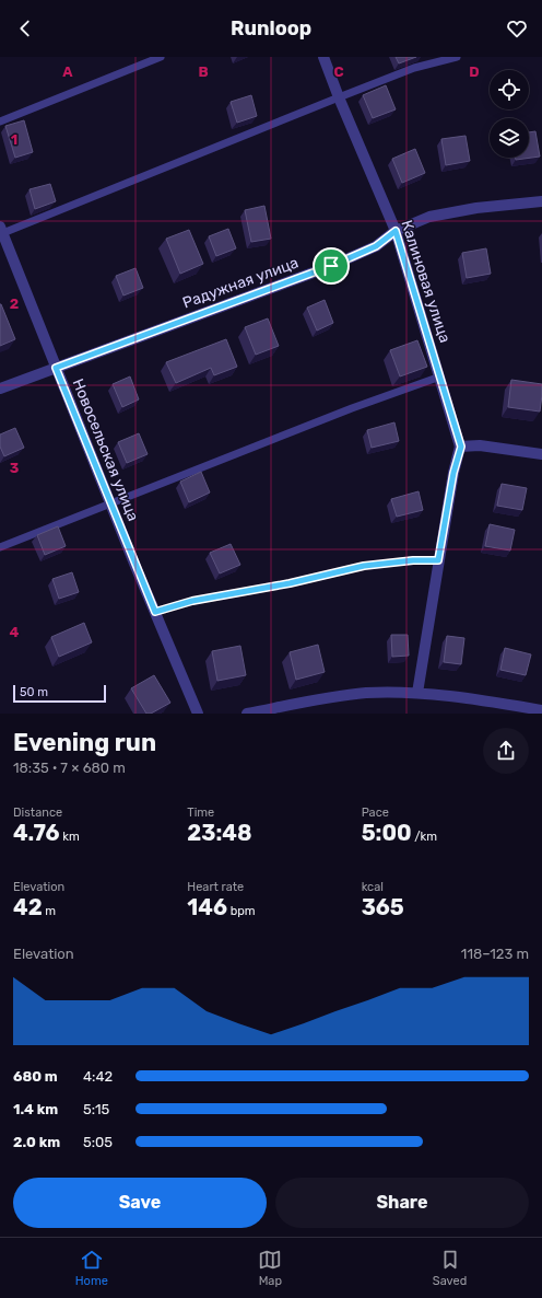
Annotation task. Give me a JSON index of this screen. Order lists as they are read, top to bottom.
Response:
{
  "streets": {
    "street": ["Калиновая улица", "Радужная улица", "Новосельская улица"]
  },
  "crossings": [
    ["Калиновая улица", "Радужная улица"],
    ["Радужная улица", "Новосельская улица"]
  ],
  "scale_bar": "50 m",
  "page": {
    "header": "Runloop",
    "scale": "50 m",
    "heading": ["Evening run", "18:35 · 7 × 680 m"],
    "stats": [
      ["Distance", "4.76 km"],
      ["Time", "23:48"],
      ["Pace", "5:00 /km"],
      ["Elevation", "42 m"],
      ["Heart rate", "146 bpm"],
      ["kcal", "365"]
    ],
    "chart": ["Elevation", "118–123 m"],
    "list": [
      {
        "name": "680 m",
        "note": "4:42"
      },
      {
        "name": "1.4 km",
        "note": "5:15"
      },
      {
        "name": "2.0 km",
        "note": "5:05"
      }
    ],
    "buttons": ["Save", "Share"],
    "tabs": ["Home", "Map", "Saved"]
  },
  "grid": {
    "columns": [
      "A",
      "B",
      "C",
      "D"
    ],
    "rows": [
      "1",
      "2",
      "3",
      "4"
    ]
  }
}
